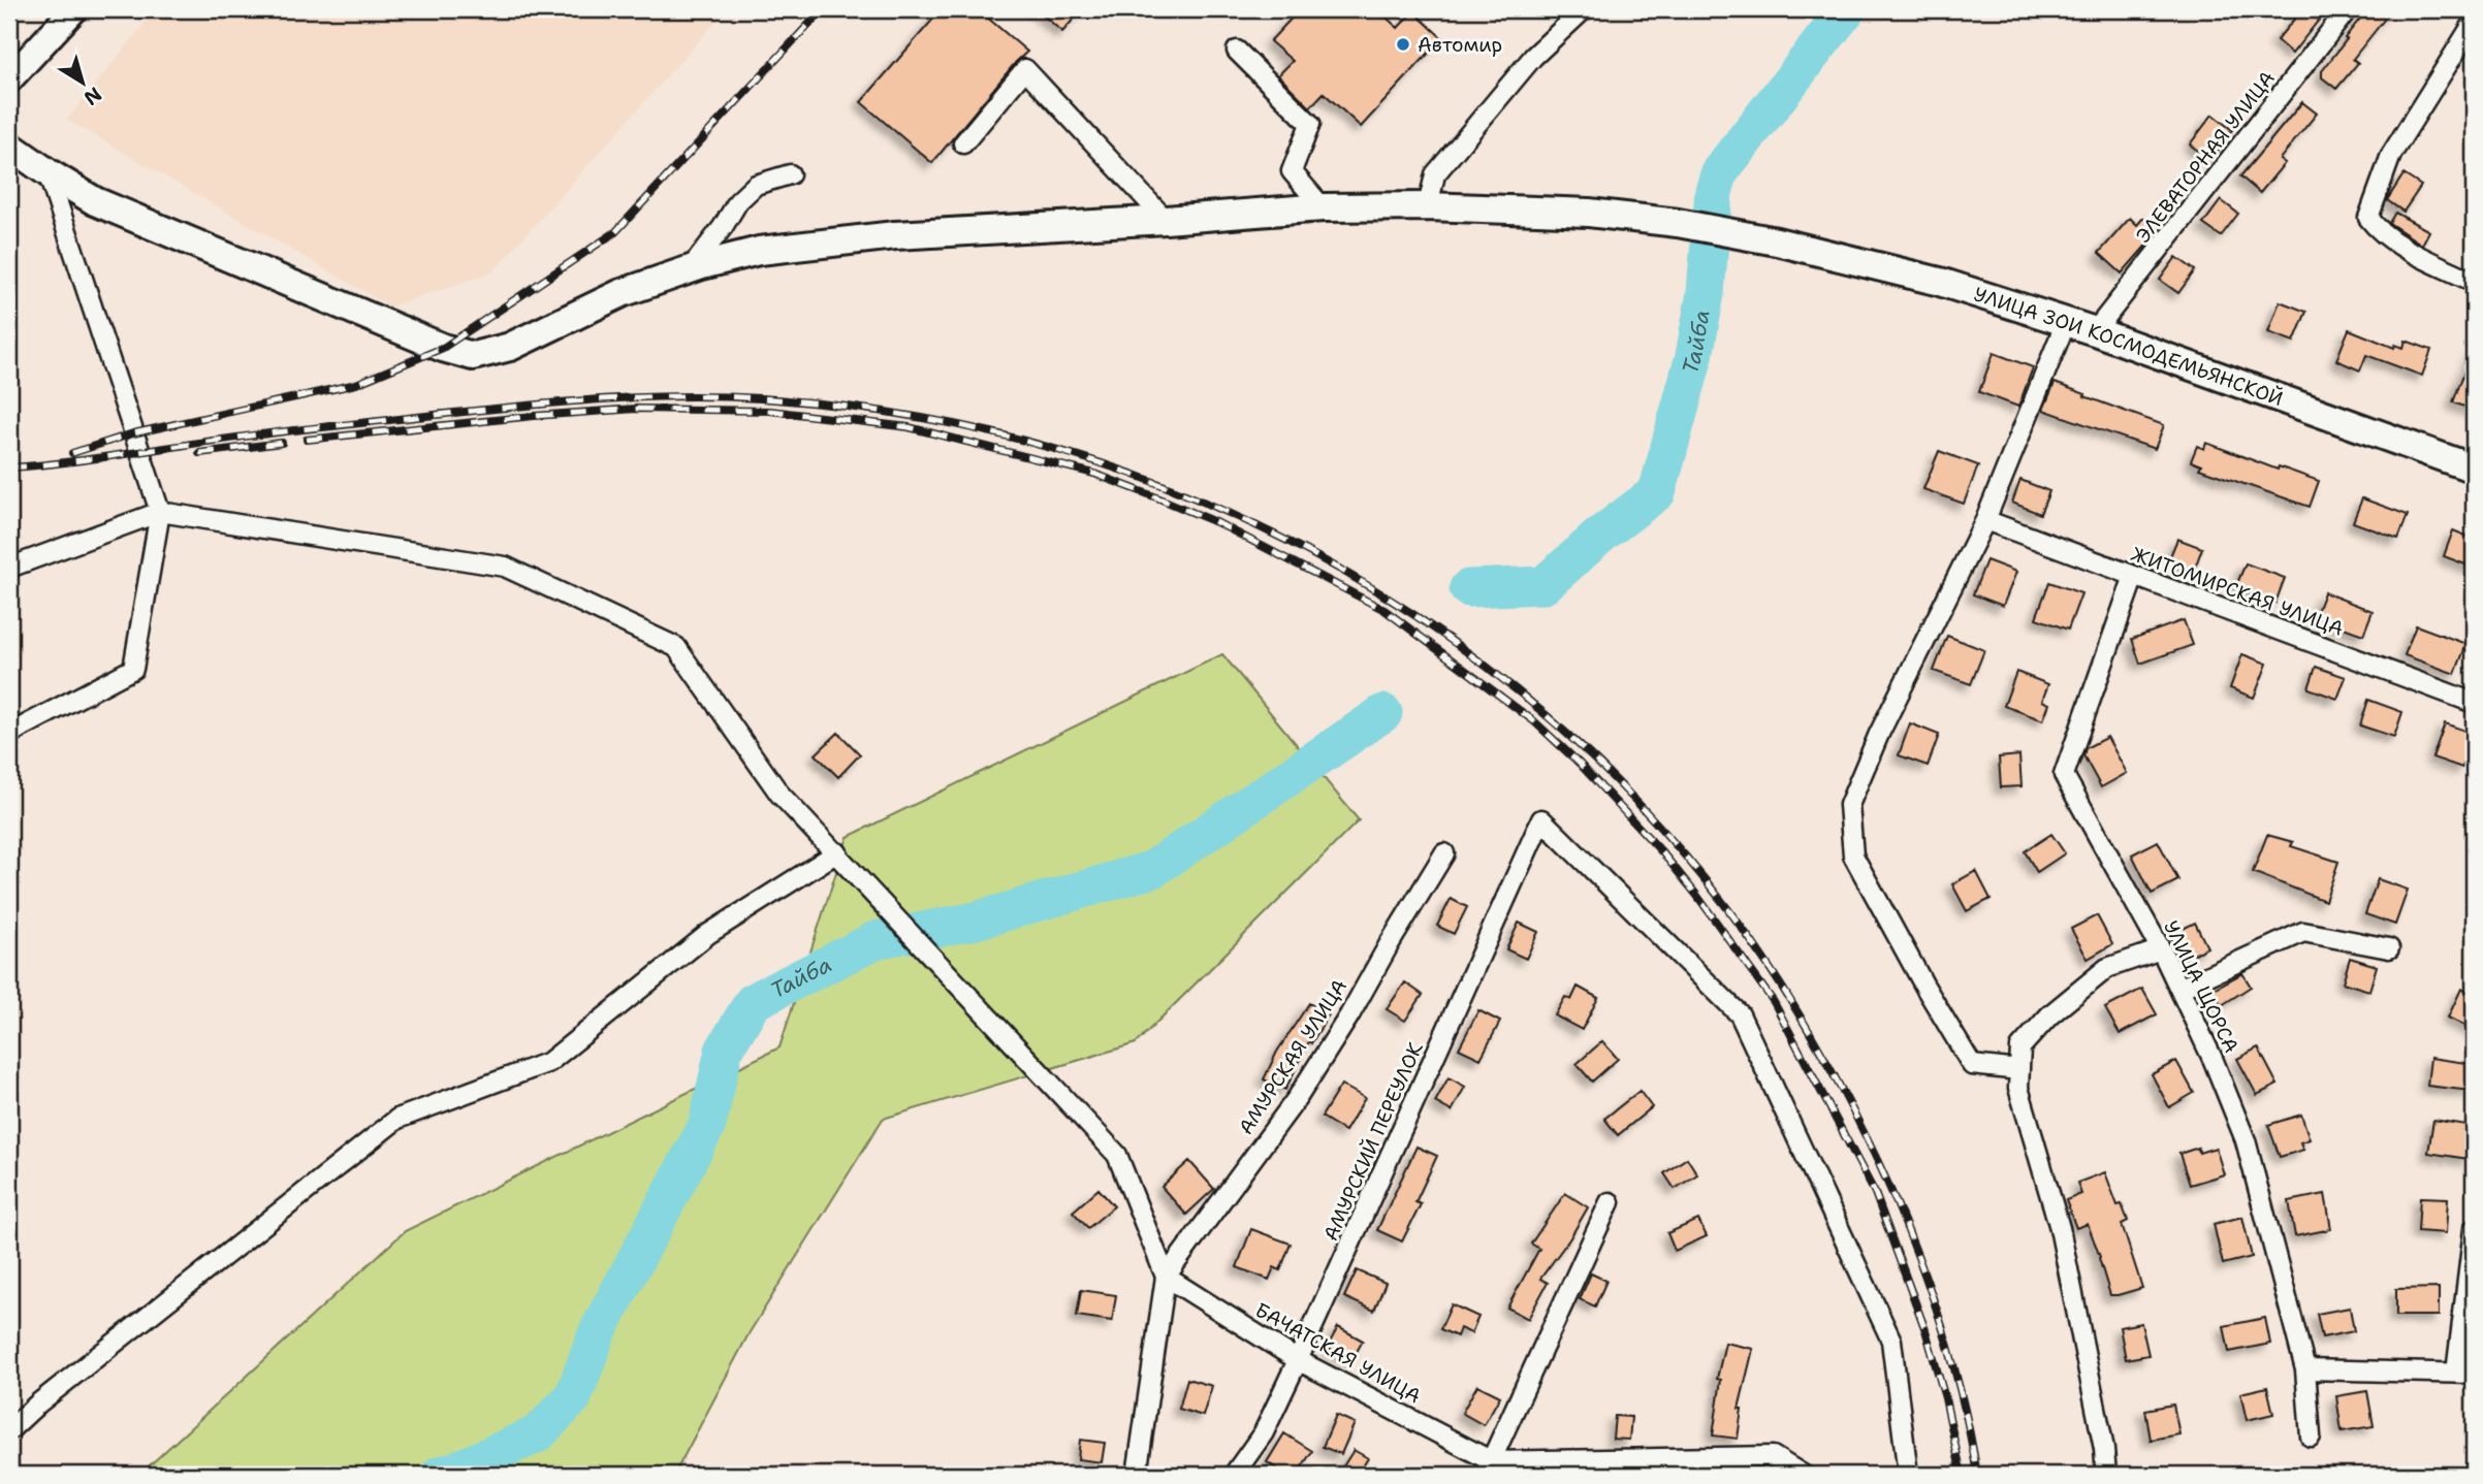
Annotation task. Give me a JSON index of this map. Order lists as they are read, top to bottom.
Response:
{
  "streets": {
    "main road": ["УЛИЦА ЗОИ КОСМОДЕМЬЯНСКОЙ"],
    "street": [
      "ЭЛЕВАТОРНАЯ УЛИЦА",
      "ЖИТОМИРСКАЯ УЛИЦА",
      "УЛИЦА ЩОРСА",
      "АМУРСКАЯ УЛИЦА",
      "АМУРСКИЙ ПЕРЕУЛОК",
      "БАЧАТСКАЯ УЛИЦА"
    ]
  },
  "crossings": [
    ["ЭЛЕВАТОРНАЯ УЛИЦА", "УЛИЦА ЗОИ КОСМОДЕМЬЯНСКОЙ"],
    ["ЖИТОМИРСКАЯ УЛИЦА", "УЛИЦА ЩОРСА"],
    ["АМУРСКАЯ УЛИЦА", "БАЧАТСКАЯ УЛИЦА"],
    ["АМУРСКИЙ ПЕРЕУЛОК", "БАЧАТСКАЯ УЛИЦА"]
  ],
  "water": ["Тайба"],
  "places": ["Автомир"],
  "north": "bottom right"
}
